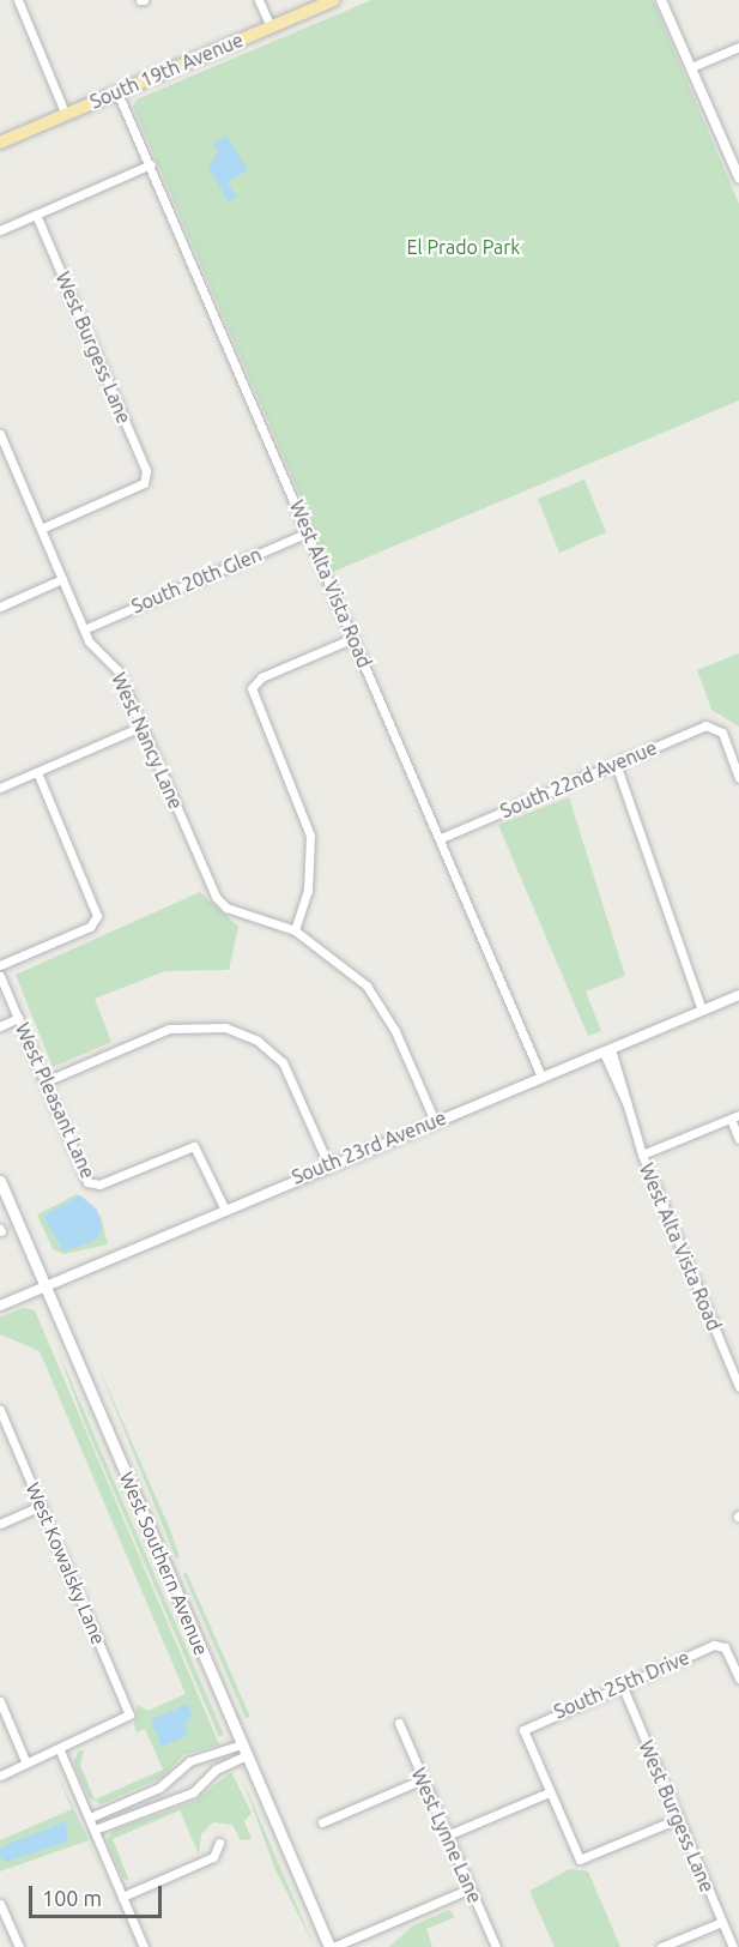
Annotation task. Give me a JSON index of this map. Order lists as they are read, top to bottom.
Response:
{
  "streets": {
    "main road": ["South 19th Avenue", "West Southern Avenue"],
    "street": [
      "West Burgess Lane",
      "South 20th Glen",
      "West Alta Vista Road",
      "West Nancy Lane",
      "South 22nd Avenue",
      "West Pleasant Lane",
      "South 23rd Avenue",
      "West Kowalsky Lane",
      "South 25th Drive",
      "West Lynne Lane"
    ]
  },
  "crossings": [
    ["South 19th Avenue", "West Alta Vista Road"],
    ["West Burgess Lane", "West Nancy Lane"],
    ["West Burgess Lane", "South 25th Drive"],
    ["South 20th Glen", "West Alta Vista Road"],
    ["South 20th Glen", "West Nancy Lane"],
    ["West Alta Vista Road", "South 22nd Avenue"],
    ["West Alta Vista Road", "South 23rd Avenue"],
    ["West Pleasant Lane", "South 23rd Avenue"],
    ["South 23rd Avenue", "West Southern Avenue"]
  ],
  "parks": ["El Prado Park"],
  "scale_bar": "100 m"
}
